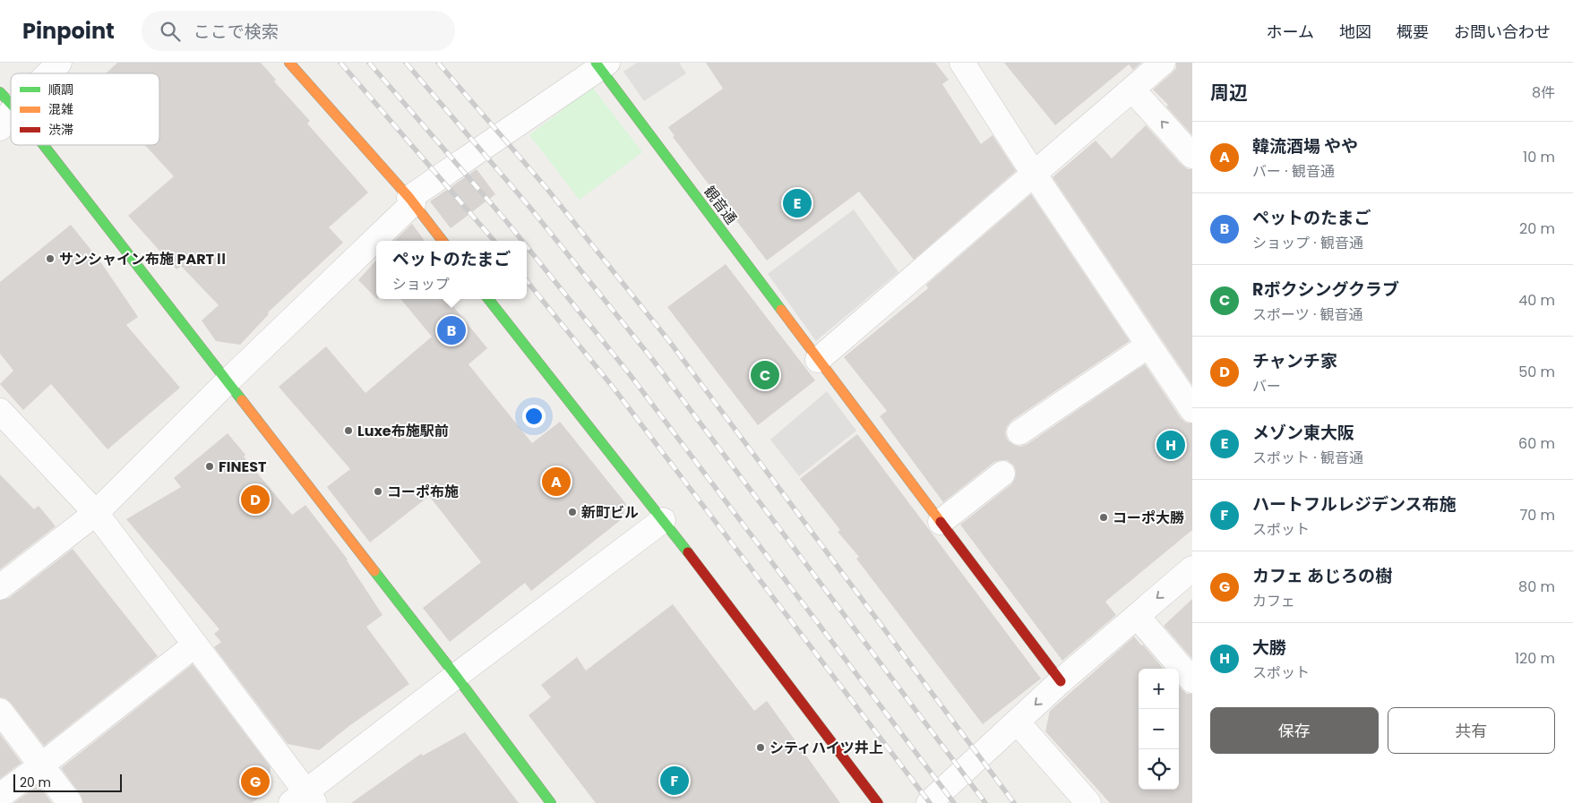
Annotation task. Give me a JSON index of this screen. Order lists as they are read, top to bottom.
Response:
{
  "streets": {
    "street": ["観音通"]
  },
  "places": [
    "サンシャイン布施 PARTⅡ",
    "Luxe布施駅前",
    "FINEST",
    "コーポ布施",
    "新町ビル",
    "コーポ大勝",
    "シティハイツ井上"
  ],
  "legend": ["順調", "混雑", "渋滞"],
  "scale_bar": "20 m",
  "page": {
    "header": "Pinpoint",
    "search": "ここで検索",
    "nav": [
      "ホーム",
      "地図",
      "概要",
      "お問い合わせ"
    ],
    "heading": ["周辺", "8件"],
    "list": [
      {
        "mark": "A",
        "name": "韓流酒場 やや",
        "note": "バー · 観音通",
        "value": "10 m"
      },
      {
        "mark": "B",
        "name": "ペットのたまご",
        "note": "ショップ · 観音通",
        "value": "20 m"
      },
      {
        "mark": "C",
        "name": "Rボクシングクラブ",
        "note": "スポーツ · 観音通",
        "value": "40 m"
      },
      {
        "mark": "D",
        "name": "チャンチ家",
        "note": "バー",
        "value": "50 m"
      },
      {
        "mark": "E",
        "name": "メゾン東大阪",
        "note": "スポット · 観音通",
        "value": "60 m"
      },
      {
        "mark": "F",
        "name": "ハートフルレジデンス布施",
        "note": "スポット",
        "value": "70 m"
      },
      {
        "mark": "G",
        "name": "カフェ あじろの樹",
        "note": "カフェ",
        "value": "80 m"
      },
      {
        "mark": "H",
        "name": "大勝",
        "note": "スポット",
        "value": "120 m"
      }
    ],
    "pins": [
      "E",
      "B",
      "C",
      "H",
      "A",
      "D",
      "F",
      "G"
    ],
    "popup": ["ペットのたまご", "ショップ"],
    "map_buttons": ["+", "−"],
    "buttons": ["保存", "共有"],
    "scale": "20 m"
  }
}
